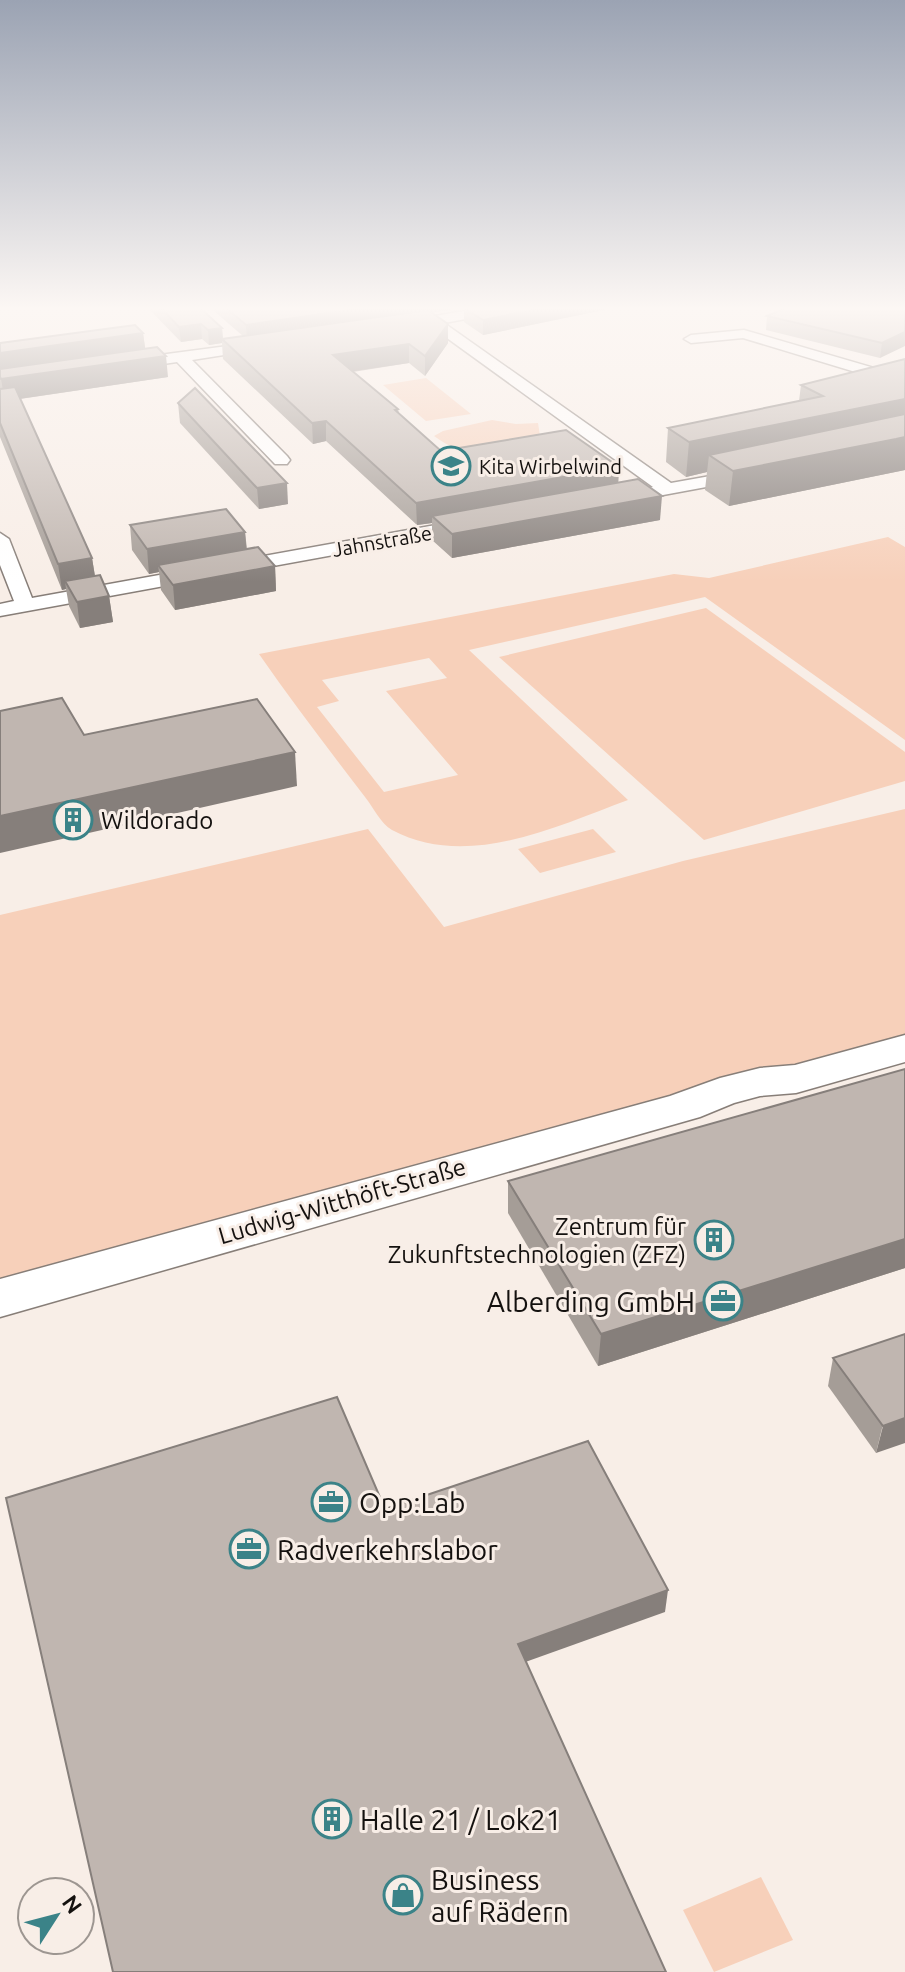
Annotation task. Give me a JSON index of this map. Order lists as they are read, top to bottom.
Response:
{
  "streets": {
    "street": ["Jahnstraße", "Ludwig-Witthöft-Straße"]
  },
  "places": {
    "school or university": ["Kita Wirbelwind"],
    "building": ["Wildorado", "Zentrum für Zukunftstechnologien (ZFZ)", "Halle 21 / Lok21"],
    "office": ["Alberding GmbH", "Opp:Lab", "Radverkehrslabor"],
    "shop": ["Business auf Rädern"]
  },
  "north": "top right"
}
